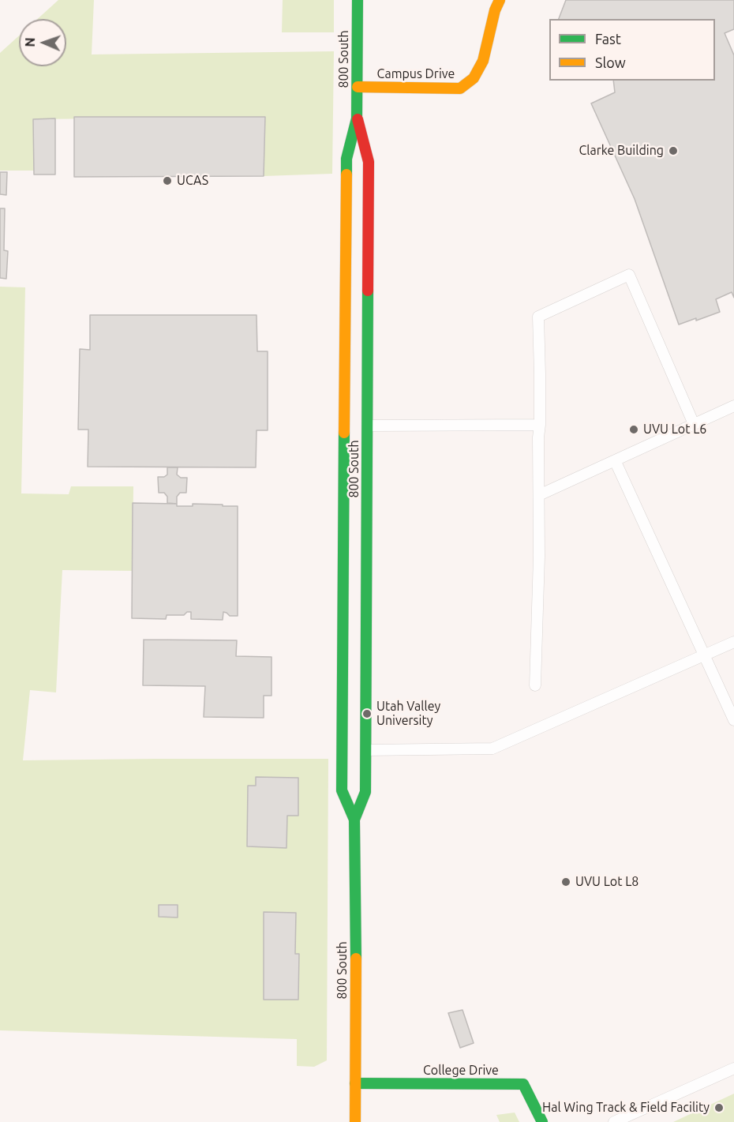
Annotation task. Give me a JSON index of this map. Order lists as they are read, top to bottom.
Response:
{
  "streets": {
    "street": ["800 South", "Campus Drive", "College Drive"]
  },
  "crossings": [
    ["800 South", "Campus Drive"],
    ["800 South", "College Drive"]
  ],
  "places": [
    "Clarke Building",
    "UCAS",
    "UVU Lot L6",
    "Utah Valley University",
    "UVU Lot L8",
    "Hal Wing Track & Field Facility"
  ],
  "legend": ["Fast", "Slow"],
  "north": "left"
}
